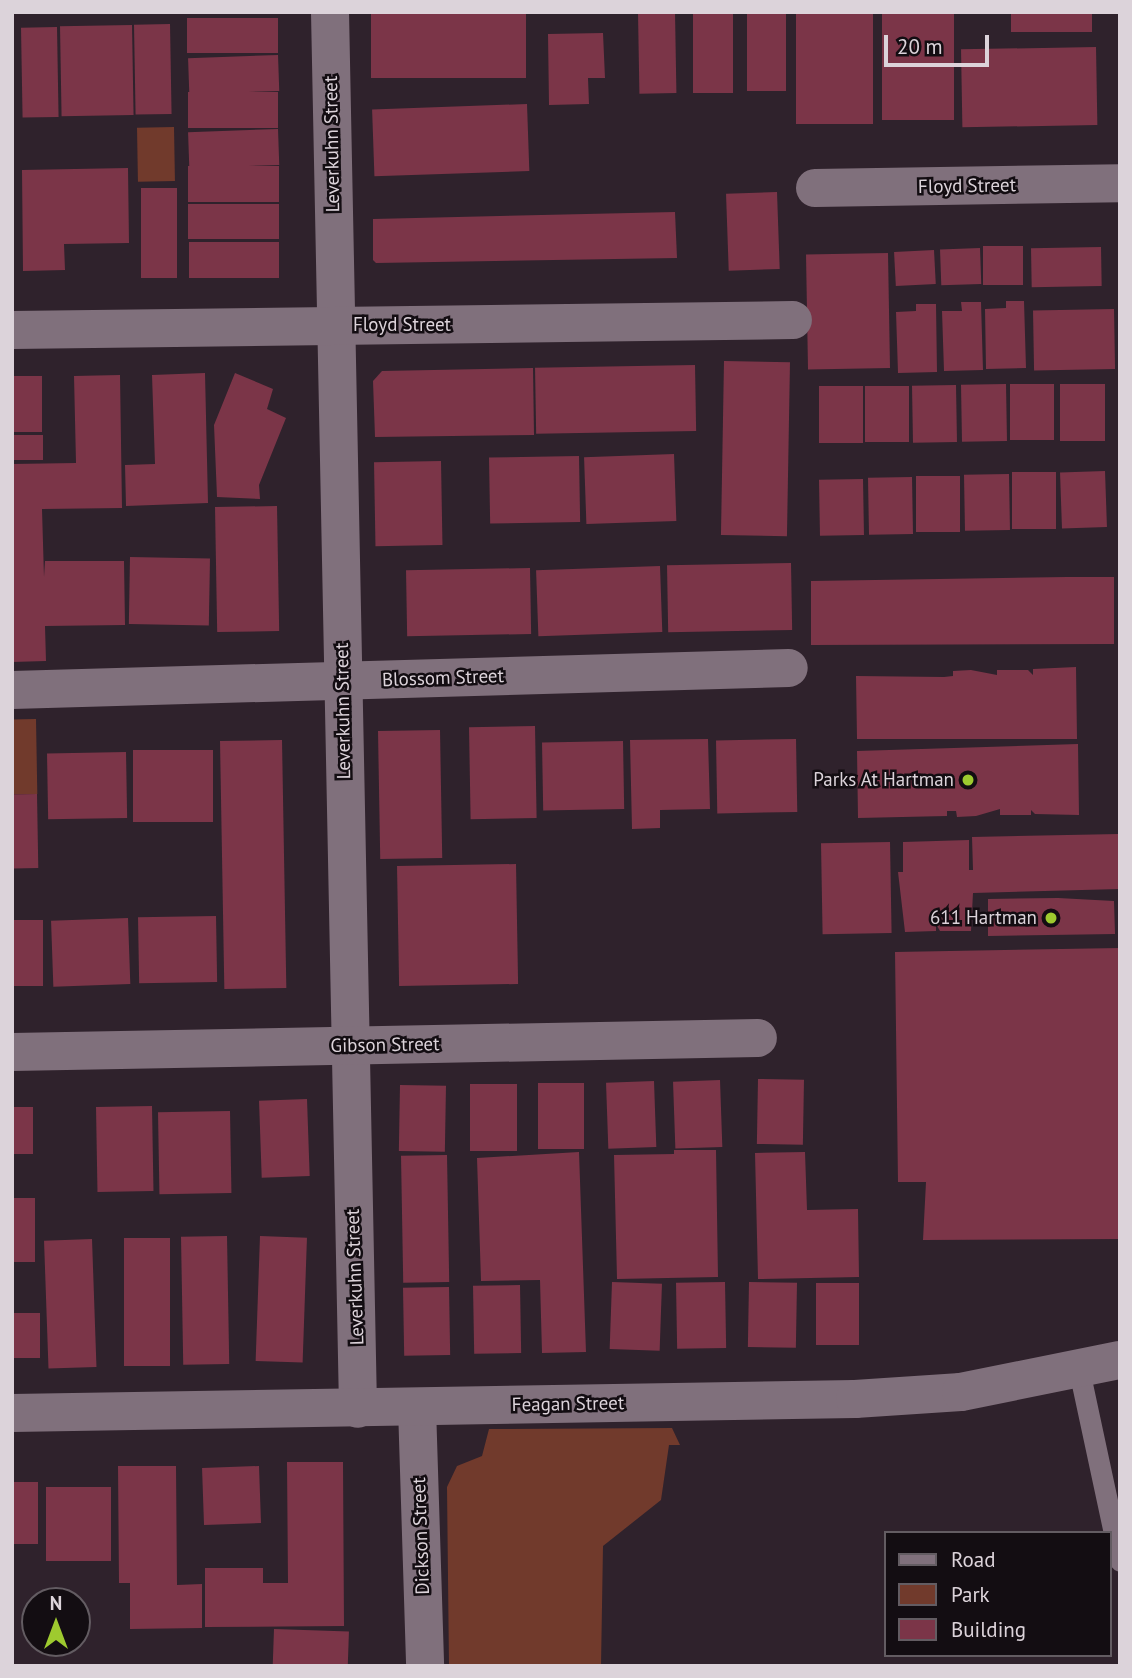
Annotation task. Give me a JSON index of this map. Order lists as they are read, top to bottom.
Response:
{
  "streets": {
    "street": [
      "Leverkuhn Street",
      "Floyd Street",
      "Blossom Street",
      "Gibson Street",
      "Feagan Street",
      "Dickson Street"
    ]
  },
  "crossings": [
    ["Leverkuhn Street", "Floyd Street"],
    ["Leverkuhn Street", "Blossom Street"],
    ["Leverkuhn Street", "Gibson Street"],
    ["Leverkuhn Street", "Feagan Street"],
    ["Feagan Street", "Dickson Street"]
  ],
  "places": ["Parks At Hartman", "611 Hartman"],
  "legend": ["Road", "Park", "Building"],
  "scale_bar": "20 m",
  "north": "top"
}
